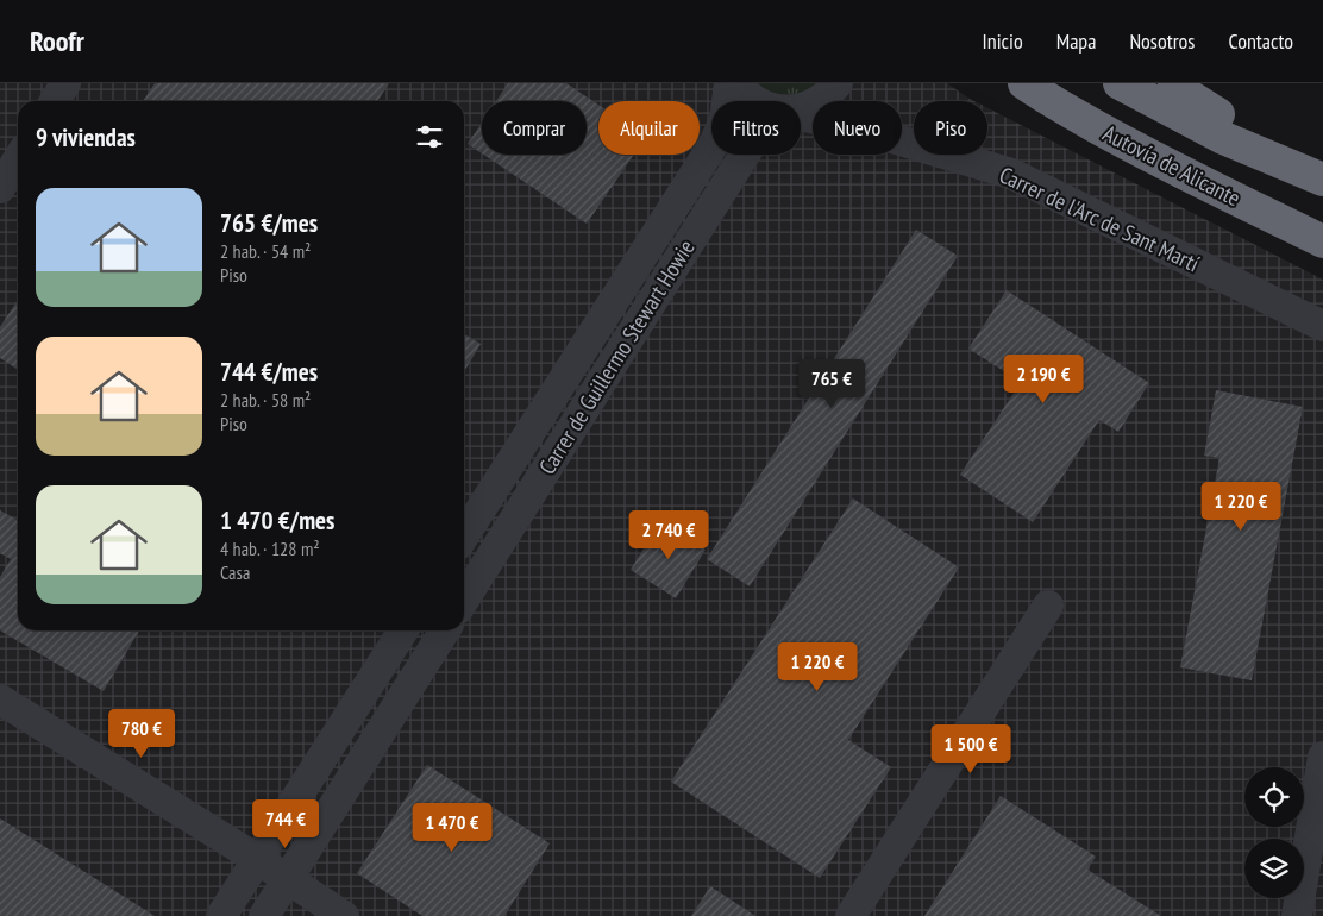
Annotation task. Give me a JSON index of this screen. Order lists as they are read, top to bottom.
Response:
{
  "streets": {
    "highway": ["Autovía de Alicante"],
    "street": ["Carrer de l'Arc de Sant Martí", "Carrer de Guillermo Stewart Howie"]
  },
  "page": {
    "header": "Roofr",
    "nav": [
      "Inicio",
      "Mapa",
      "Nosotros",
      "Contacto"
    ],
    "chip": [
      "Comprar",
      "Alquilar",
      "Filtros",
      "Nuevo",
      "Piso"
    ],
    "heading": "9 viviendas",
    "list": [
      {
        "name": "765 €/mes",
        "note": "2 hab. · 54 m² · Piso"
      },
      {
        "name": "744 €/mes",
        "note": "2 hab. · 58 m² · Piso"
      },
      {
        "name": "1 470 €/mes",
        "note": "4 hab. · 128 m² · Casa"
      }
    ],
    "price": [
      "2 190 €",
      "765 €",
      "1 220 €",
      "2 740 €",
      "1 220 €",
      "780 €",
      "1 500 €",
      "744 €",
      "1 470 €"
    ]
  }
}
